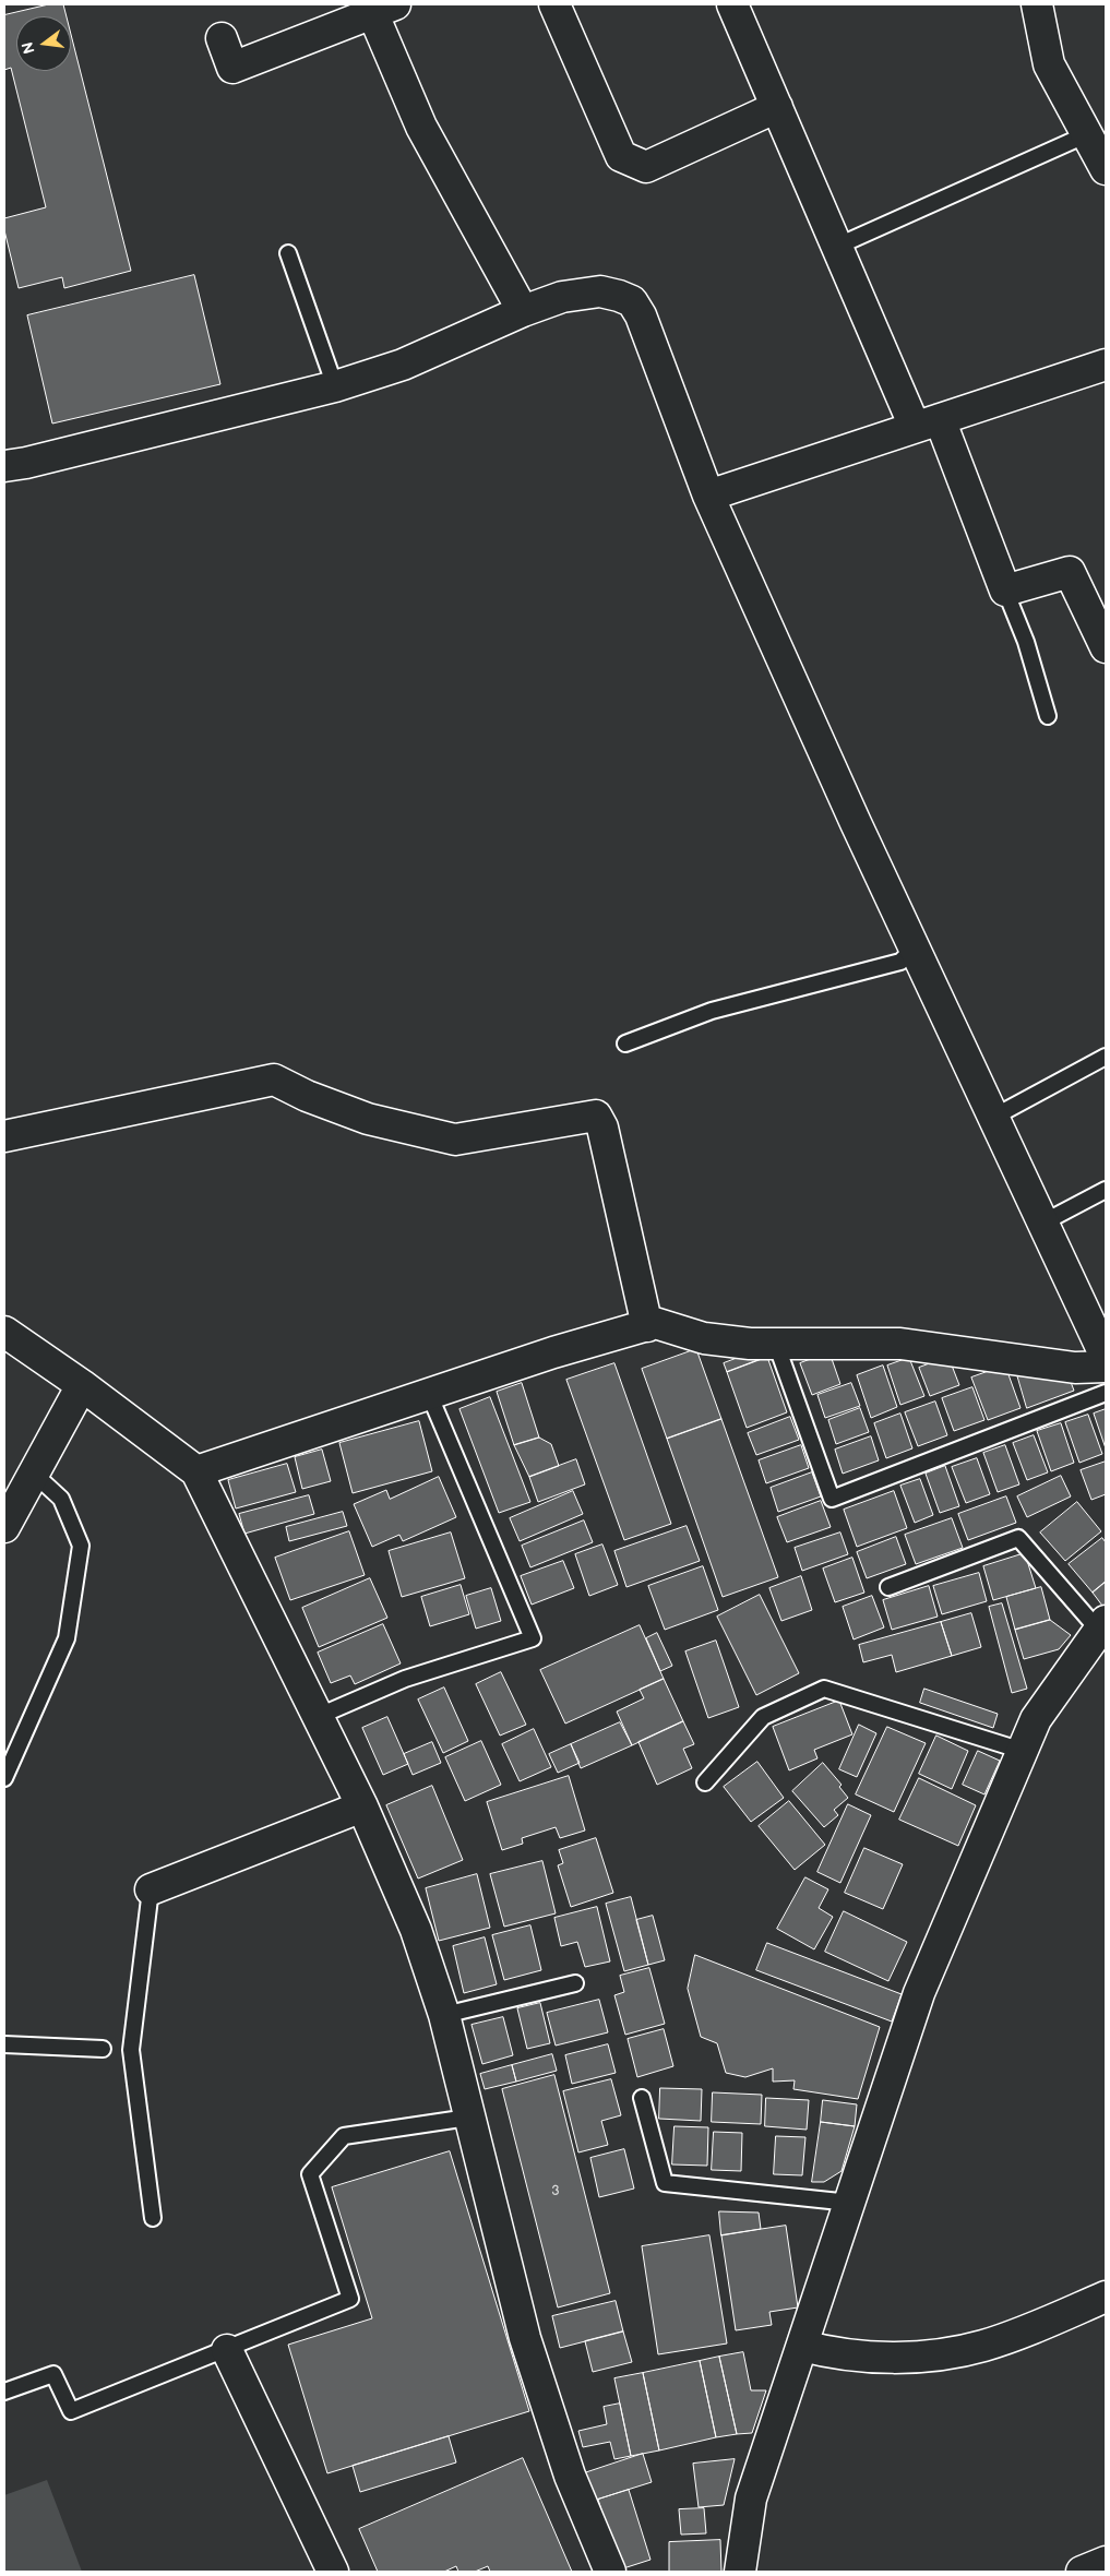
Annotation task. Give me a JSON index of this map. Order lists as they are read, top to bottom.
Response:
{
  "house_numbers": ["3"],
  "north": "left"
}
